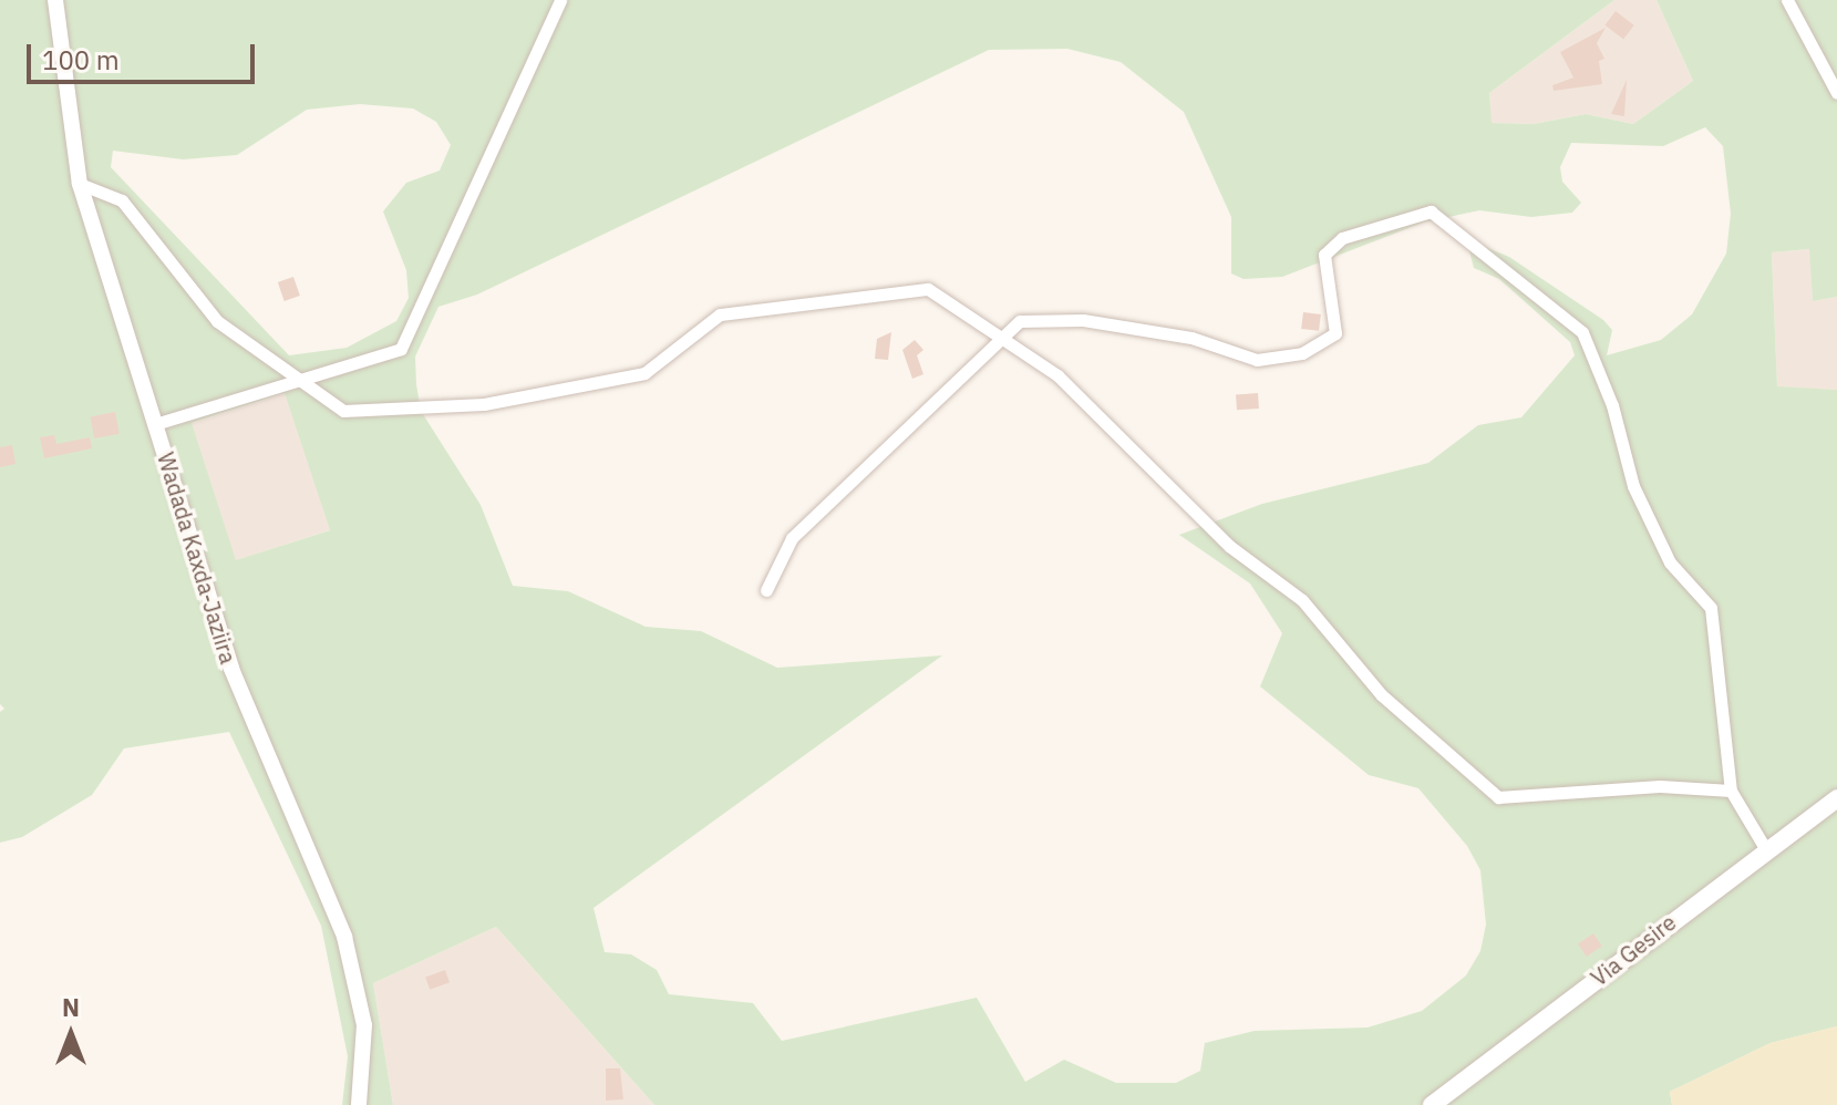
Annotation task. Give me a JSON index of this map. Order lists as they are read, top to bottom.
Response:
{
  "streets": {
    "main road": ["Via Gesire"],
    "street": ["Wadada Kaxda-Jaziira"]
  },
  "scale_bar": "100 m",
  "north": "top"
}
